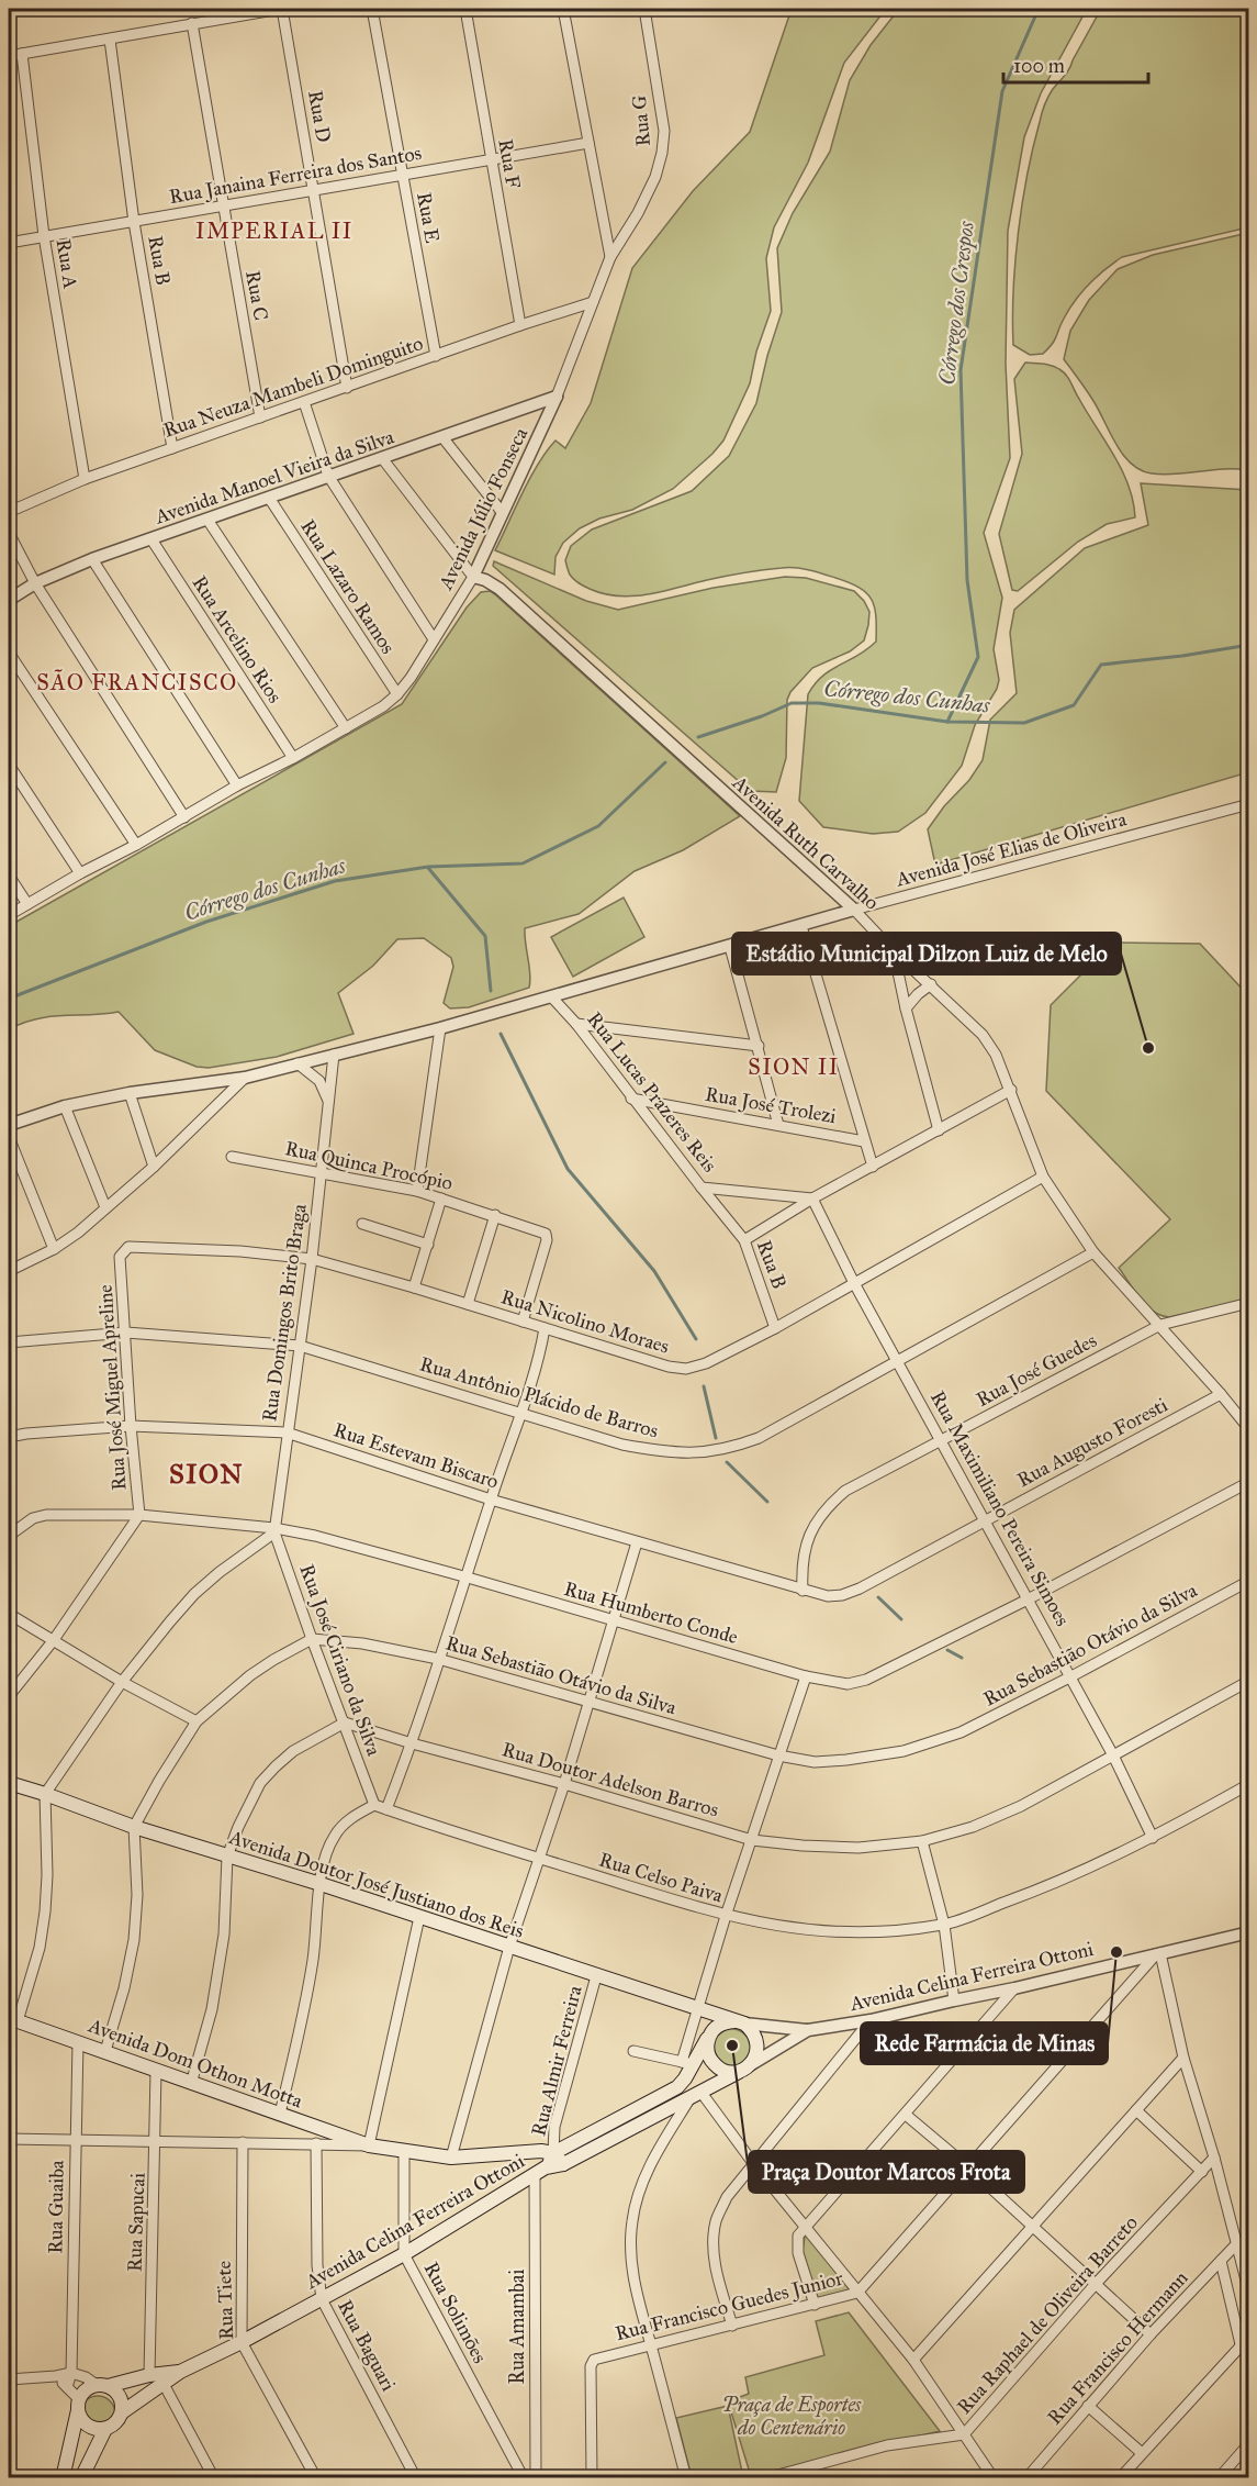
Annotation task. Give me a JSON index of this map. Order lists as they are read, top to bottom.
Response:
{
  "streets": {
    "main road": ["Avenida Doutor José Justiano dos Reis", "Avenida Celina Ferreira Ottoni", "Avenida Dom Othon Motta"],
    "street": [
      "Rua D",
      "Rua G",
      "Rua F",
      "Rua Janaina Ferreira dos Santos",
      "Rua E",
      "Rua B",
      "Rua A",
      "Rua C",
      "Rua Neuza Mambeli Dominguito",
      "Avenida Manoel Vieira da Silva",
      "Avenida Júlio Fonseca",
      "Rua Lazaro Ramos",
      "Rua Arcelino Rios",
      "Avenida Ruth Carvalho",
      "Avenida José Elias de Oliveira",
      "Rua Lucas Prazeres Reis",
      "Rua José Trolezi",
      "Rua Quinca Procópio",
      "Rua Domingos Brito Braga",
      "Rua Nicolino Moraes",
      "Rua José Guedes",
      "Rua José Miguel Apreline",
      "Rua Antônio Plácido de Barros",
      "Rua Augusto Foresti",
      "Rua Estevam Biscaro",
      "Rua Maximiliano Pereira Simoes",
      "Rua Humberto Conde",
      "Rua Sebastião Otávio da Silva",
      "Rua José Ciriano da Silva",
      "Rua Doutor Adelson Barros",
      "Rua Celso Paiva",
      "Rua Almir Ferreira",
      "Rua Guaiba",
      "Rua Sapucai",
      "Rua Tiete",
      "Rua Francisco Guedes Junior",
      "Rua Solimões",
      "Rua Raphael de Oliveira Barreto",
      "Rua Amambai",
      "Rua Baguari",
      "Rua Francisco Hermann"
    ]
  },
  "crossings": [
    ["Rua D", "Rua Janaina Ferreira dos Santos"],
    ["Rua D", "Rua Neuza Mambeli Dominguito"],
    ["Rua G", "Avenida Júlio Fonseca"],
    ["Rua F", "Rua Janaina Ferreira dos Santos"],
    ["Rua F", "Rua Neuza Mambeli Dominguito"],
    ["Rua Janaina Ferreira dos Santos", "Rua E"],
    ["Rua Janaina Ferreira dos Santos", "Rua B"],
    ["Rua Janaina Ferreira dos Santos", "Rua A"],
    ["Rua Janaina Ferreira dos Santos", "Rua C"],
    ["Rua E", "Rua Neuza Mambeli Dominguito"],
    ["Rua B", "Rua Neuza Mambeli Dominguito"],
    ["Rua B", "Rua Lucas Prazeres Reis"],
    ["Rua B", "Rua Nicolino Moraes"],
    ["Rua A", "Rua Neuza Mambeli Dominguito"],
    ["Rua C", "Rua Neuza Mambeli Dominguito"],
    ["Rua Neuza Mambeli Dominguito", "Avenida Júlio Fonseca"],
    ["Avenida Manoel Vieira da Silva", "Avenida Júlio Fonseca"],
    ["Avenida Manoel Vieira da Silva", "Rua Lazaro Ramos"],
    ["Avenida Manoel Vieira da Silva", "Rua Arcelino Rios"],
    ["Avenida Júlio Fonseca", "Rua Lazaro Ramos"],
    ["Avenida Júlio Fonseca", "Rua Arcelino Rios"],
    ["Avenida Júlio Fonseca", "Avenida Ruth Carvalho"],
    ["Avenida Ruth Carvalho", "Avenida José Elias de Oliveira"],
    ["Avenida Ruth Carvalho", "Rua Nicolino Moraes"],
    ["Avenida Ruth Carvalho", "Rua José Guedes"],
    ["Avenida Ruth Carvalho", "Rua Antônio Plácido de Barros"],
    ["Avenida Ruth Carvalho", "Rua Augusto Foresti"],
    ["Avenida José Elias de Oliveira", "Rua Lucas Prazeres Reis"],
    ["Avenida José Elias de Oliveira", "Rua Domingos Brito Braga"],
    ["Rua Lucas Prazeres Reis", "Rua José Trolezi"],
    ["Rua Lucas Prazeres Reis", "Rua Maximiliano Pereira Simoes"],
    ["Rua Quinca Procópio", "Rua Domingos Brito Braga"],
    ["Rua Quinca Procópio", "Rua Nicolino Moraes"],
    ["Rua Domingos Brito Braga", "Rua Nicolino Moraes"],
    ["Rua Domingos Brito Braga", "Rua Antônio Plácido de Barros"],
    ["Rua Domingos Brito Braga", "Rua Estevam Biscaro"],
    ["Rua Domingos Brito Braga", "Rua Humberto Conde"],
    ["Rua Domingos Brito Braga", "Rua José Ciriano da Silva"],
    ["Rua Nicolino Moraes", "Rua José Miguel Apreline"],
    ["Rua Nicolino Moraes", "Rua Maximiliano Pereira Simoes"],
    ["Rua José Guedes", "Rua Augusto Foresti"],
    ["Rua José Guedes", "Rua Estevam Biscaro"],
    ["Rua José Guedes", "Rua Maximiliano Pereira Simoes"],
    ["Rua José Miguel Apreline", "Rua Antônio Plácido de Barros"],
    ["Rua José Miguel Apreline", "Rua Estevam Biscaro"],
    ["Rua José Miguel Apreline", "Rua Humberto Conde"],
    ["Rua Antônio Plácido de Barros", "Rua Maximiliano Pereira Simoes"],
    ["Rua Augusto Foresti", "Rua Estevam Biscaro"],
    ["Rua Augusto Foresti", "Rua Maximiliano Pereira Simoes"],
    ["Rua Maximiliano Pereira Simoes", "Rua Humberto Conde"],
    ["Rua Maximiliano Pereira Simoes", "Rua Sebastião Otávio da Silva"],
    ["Rua Maximiliano Pereira Simoes", "Rua Doutor Adelson Barros"],
    ["Rua Maximiliano Pereira Simoes", "Rua Celso Paiva"],
    ["Rua Humberto Conde", "Rua José Ciriano da Silva"],
    ["Rua Sebastião Otávio da Silva", "Rua José Ciriano da Silva"],
    ["Rua José Ciriano da Silva", "Rua Doutor Adelson Barros"],
    ["Rua José Ciriano da Silva", "Rua Celso Paiva"],
    ["Avenida Doutor José Justiano dos Reis", "Avenida Celina Ferreira Ottoni"],
    ["Avenida Doutor José Justiano dos Reis", "Rua Almir Ferreira"],
    ["Avenida Celina Ferreira Ottoni", "Rua Sapucai"],
    ["Avenida Celina Ferreira Ottoni", "Rua Tiete"],
    ["Avenida Celina Ferreira Ottoni", "Rua Francisco Guedes Junior"],
    ["Avenida Celina Ferreira Ottoni", "Rua Solimões"],
    ["Avenida Celina Ferreira Ottoni", "Rua Amambai"],
    ["Avenida Celina Ferreira Ottoni", "Rua Baguari"],
    ["Rua Almir Ferreira", "Avenida Dom Othon Motta"],
    ["Avenida Dom Othon Motta", "Rua Guaiba"],
    ["Avenida Dom Othon Motta", "Rua Sapucai"],
    ["Avenida Dom Othon Motta", "Rua Solimões"]
  ],
  "districts": [
    "IMPERIAL II",
    "SÃO FRANCISCO",
    "SION II",
    "SION"
  ],
  "water": ["Córrego dos Crespos", "Córrego dos Cunhas"],
  "parks": ["Praça de Esportes do Centenário"],
  "places": ["Estádio Municipal Dilzon Luiz de Melo", "Rede Farmácia de Minas", "Praça Doutor Marcos Frota"],
  "scale_bar": "100 m"
}
